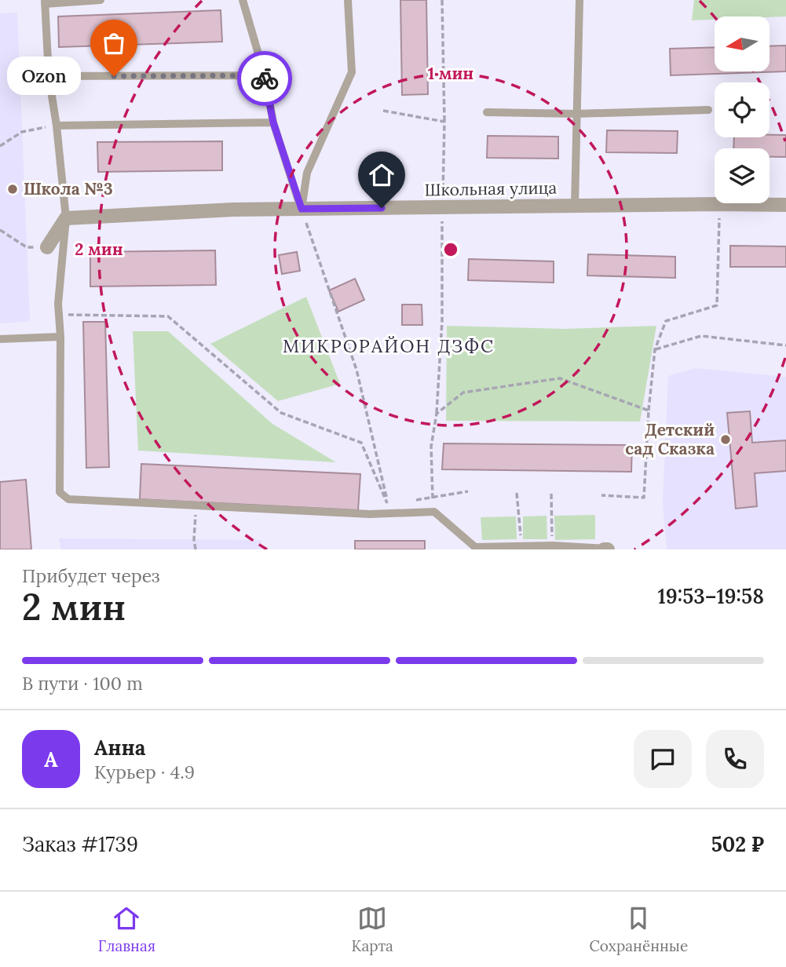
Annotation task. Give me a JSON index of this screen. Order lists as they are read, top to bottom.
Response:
{
  "streets": {
    "street": ["Школьная улица"]
  },
  "districts": ["МИКРОРАЙОН ДЗФС"],
  "places": ["Ozon", "Школа №3", "Детский сад Сказка"],
  "north": "left",
  "page": {
    "bubble": "Ozon",
    "heading": ["2 мин", "Прибудет через", "19:53–19:58"],
    "panel": [
      "Анна",
      "Курьер · 4.9",
      "Заказ #1739",
      "502 ₽"
    ],
    "bar": "В пути · 100 m",
    "round": "А",
    "tabs": ["Главная", "Карта", "Сохранённые"]
  },
  "rings": ["1 мин", "2 мин"]
}
